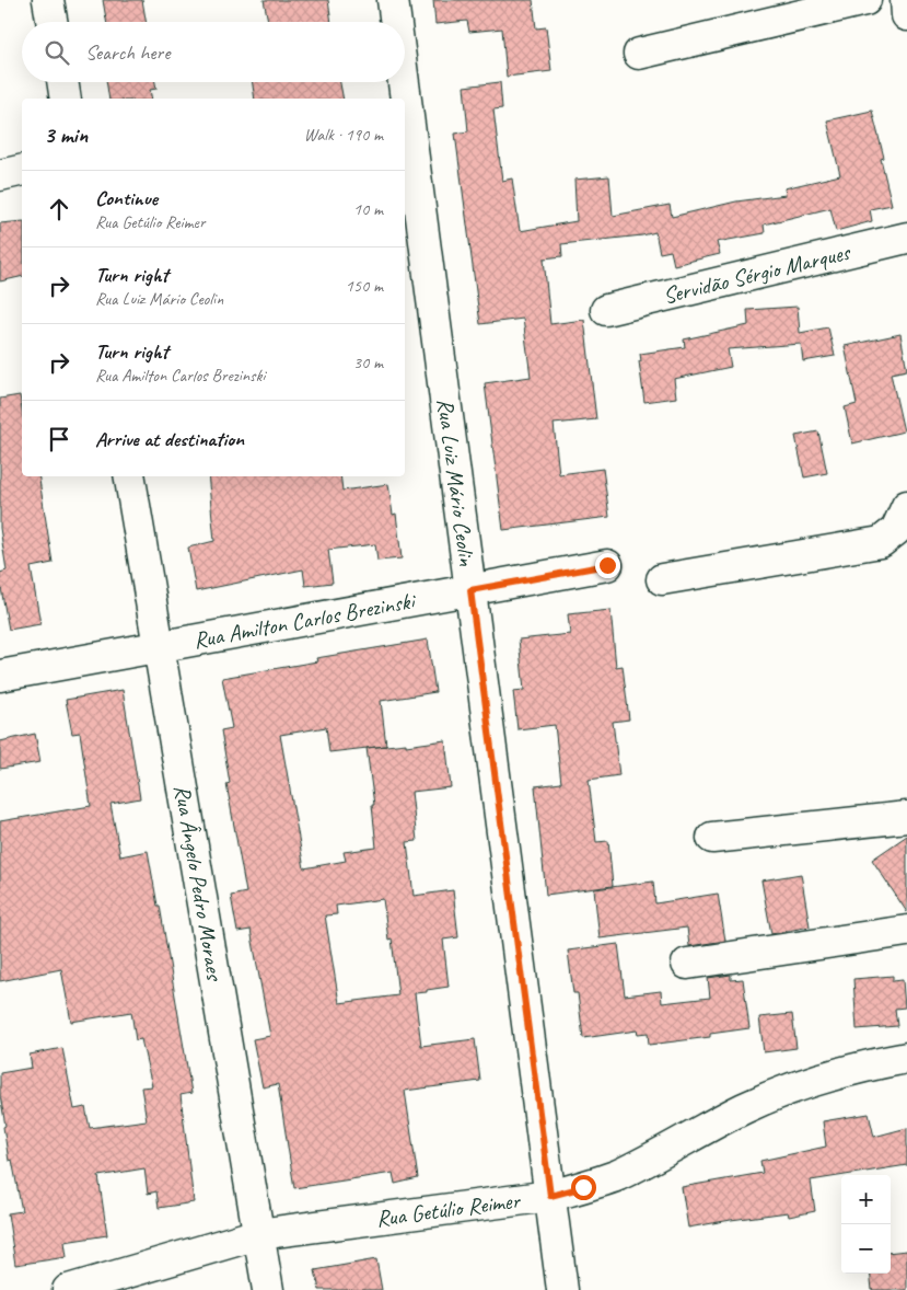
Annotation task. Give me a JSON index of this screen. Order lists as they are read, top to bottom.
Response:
{
  "streets": {
    "street": [
      "Servidão Sérgio Marques",
      "Rua Luiz Mário Ceolin",
      "Rua Amilton Carlos Brezinski",
      "Rua Ângelo Pedro Moraes",
      "Rua Getúlio Reimer"
    ]
  },
  "crossings": [
    ["Rua Luiz Mário Ceolin", "Rua Amilton Carlos Brezinski"],
    ["Rua Luiz Mário Ceolin", "Rua Getúlio Reimer"],
    ["Rua Amilton Carlos Brezinski", "Rua Ângelo Pedro Moraes"],
    ["Rua Ângelo Pedro Moraes", "Rua Getúlio Reimer"]
  ],
  "page": {
    "search": "Search here",
    "heading": ["3 min", "Walk · 190 m"],
    "list": [
      ["Continue", "Rua Getúlio Reimer", "10 m"],
      ["Turn right", "Rua Luiz Mário Ceolin", "150 m"],
      ["Turn right", "Rua Amilton Carlos Brezinski", "30 m"],
      "Arrive at destination"
    ],
    "map_buttons": ["+", "−"]
  }
}
